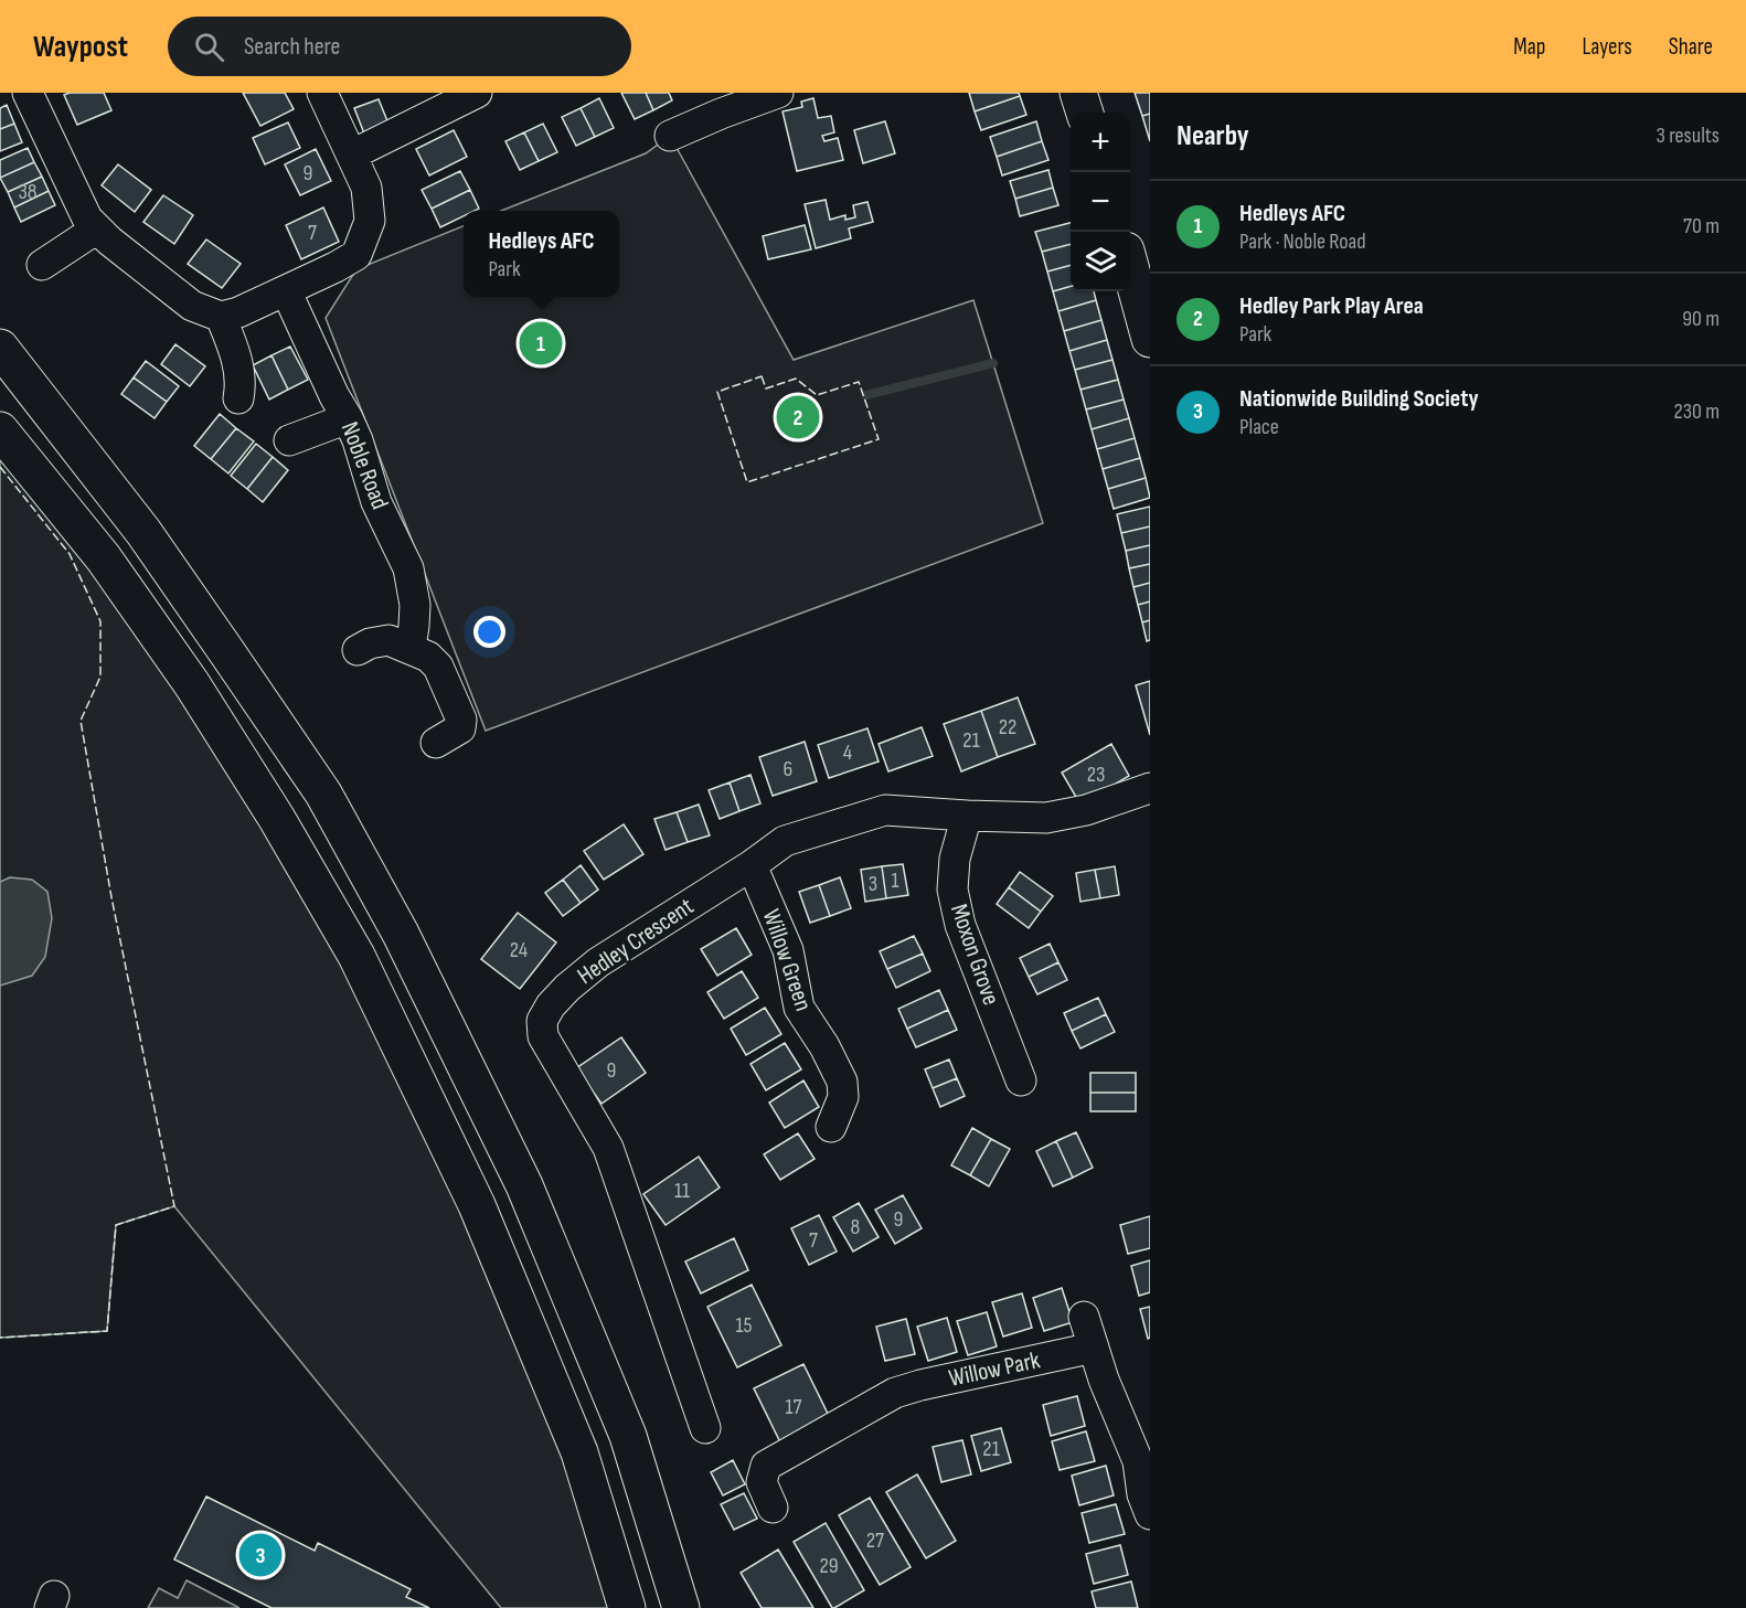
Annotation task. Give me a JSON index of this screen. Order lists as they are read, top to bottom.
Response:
{
  "streets": {
    "street": [
      "Noble Road",
      "Hedley Crescent",
      "Moxon Grove",
      "Willow Green",
      "Willow Park"
    ]
  },
  "crossings": [
    ["Hedley Crescent", "Moxon Grove"],
    ["Hedley Crescent", "Willow Green"]
  ],
  "house_numbers": [
    "9",
    "38",
    "7",
    "22",
    "21",
    "4",
    "6",
    "23",
    "1",
    "3",
    "24",
    "9",
    "11",
    "9",
    "8",
    "7",
    "15",
    "17",
    "21",
    "27",
    "29"
  ],
  "page": {
    "header": "Waypost",
    "search": "Search here",
    "nav": ["Map", "Layers", "Share"],
    "heading": ["Nearby", "3 results"],
    "map_buttons": ["+", "−"],
    "list": [
      {
        "mark": "1",
        "name": "Hedleys AFC",
        "note": "Park · Noble Road",
        "value": "70 m"
      },
      {
        "mark": "2",
        "name": "Hedley Park Play Area",
        "note": "Park",
        "value": "90 m"
      },
      {
        "mark": "3",
        "name": "Nationwide Building Society",
        "note": "Place",
        "value": "230 m"
      }
    ],
    "popup": ["Hedleys AFC", "Park"],
    "pins": ["1", "2", "3"]
  }
}
